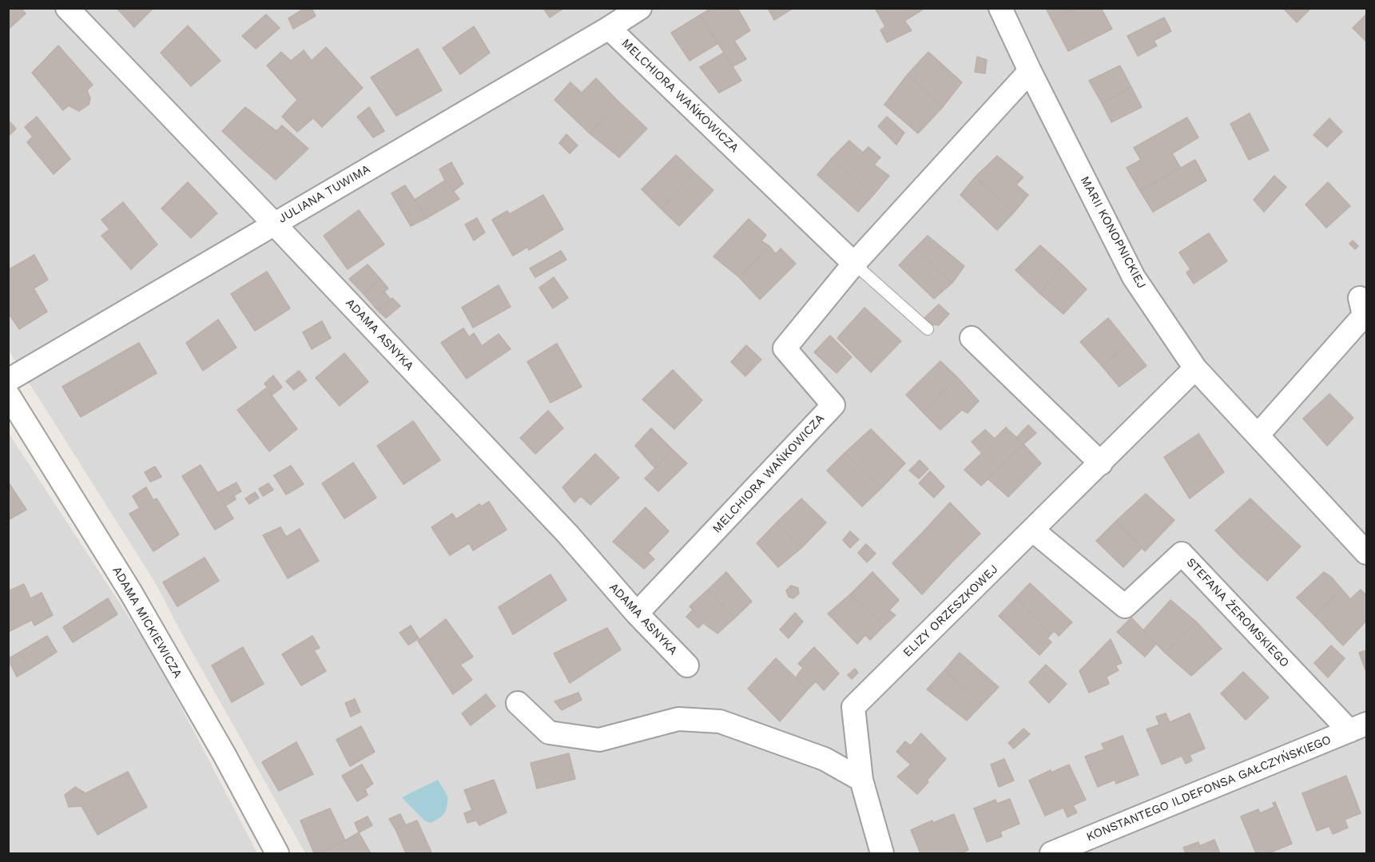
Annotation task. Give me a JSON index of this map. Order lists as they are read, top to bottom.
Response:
{
  "streets": {
    "street": [
      "MELCHIORA WAŃKOWICZA",
      "JULIANA TUWIMA",
      "MARII KONOPNICKIEJ",
      "ADAMA ASNYKA",
      "ELIZY ORZESZKOWEJ",
      "STEFANA ŻEROMSKIEGO",
      "ADAMA MICKIEWICZA",
      "KONSTANTEGO ILDEFONSA GAŁCZYŃSKIEGO"
    ]
  },
  "crossings": [
    ["MELCHIORA WAŃKOWICZA", "JULIANA TUWIMA"],
    ["MELCHIORA WAŃKOWICZA", "MARII KONOPNICKIEJ"],
    ["MELCHIORA WAŃKOWICZA", "ADAMA ASNYKA"],
    ["JULIANA TUWIMA", "ADAMA ASNYKA"],
    ["MARII KONOPNICKIEJ", "ELIZY ORZESZKOWEJ"],
    ["ELIZY ORZESZKOWEJ", "STEFANA ŻEROMSKIEGO"],
    ["STEFANA ŻEROMSKIEGO", "KONSTANTEGO ILDEFONSA GAŁCZYŃSKIEGO"]
  ]
}
